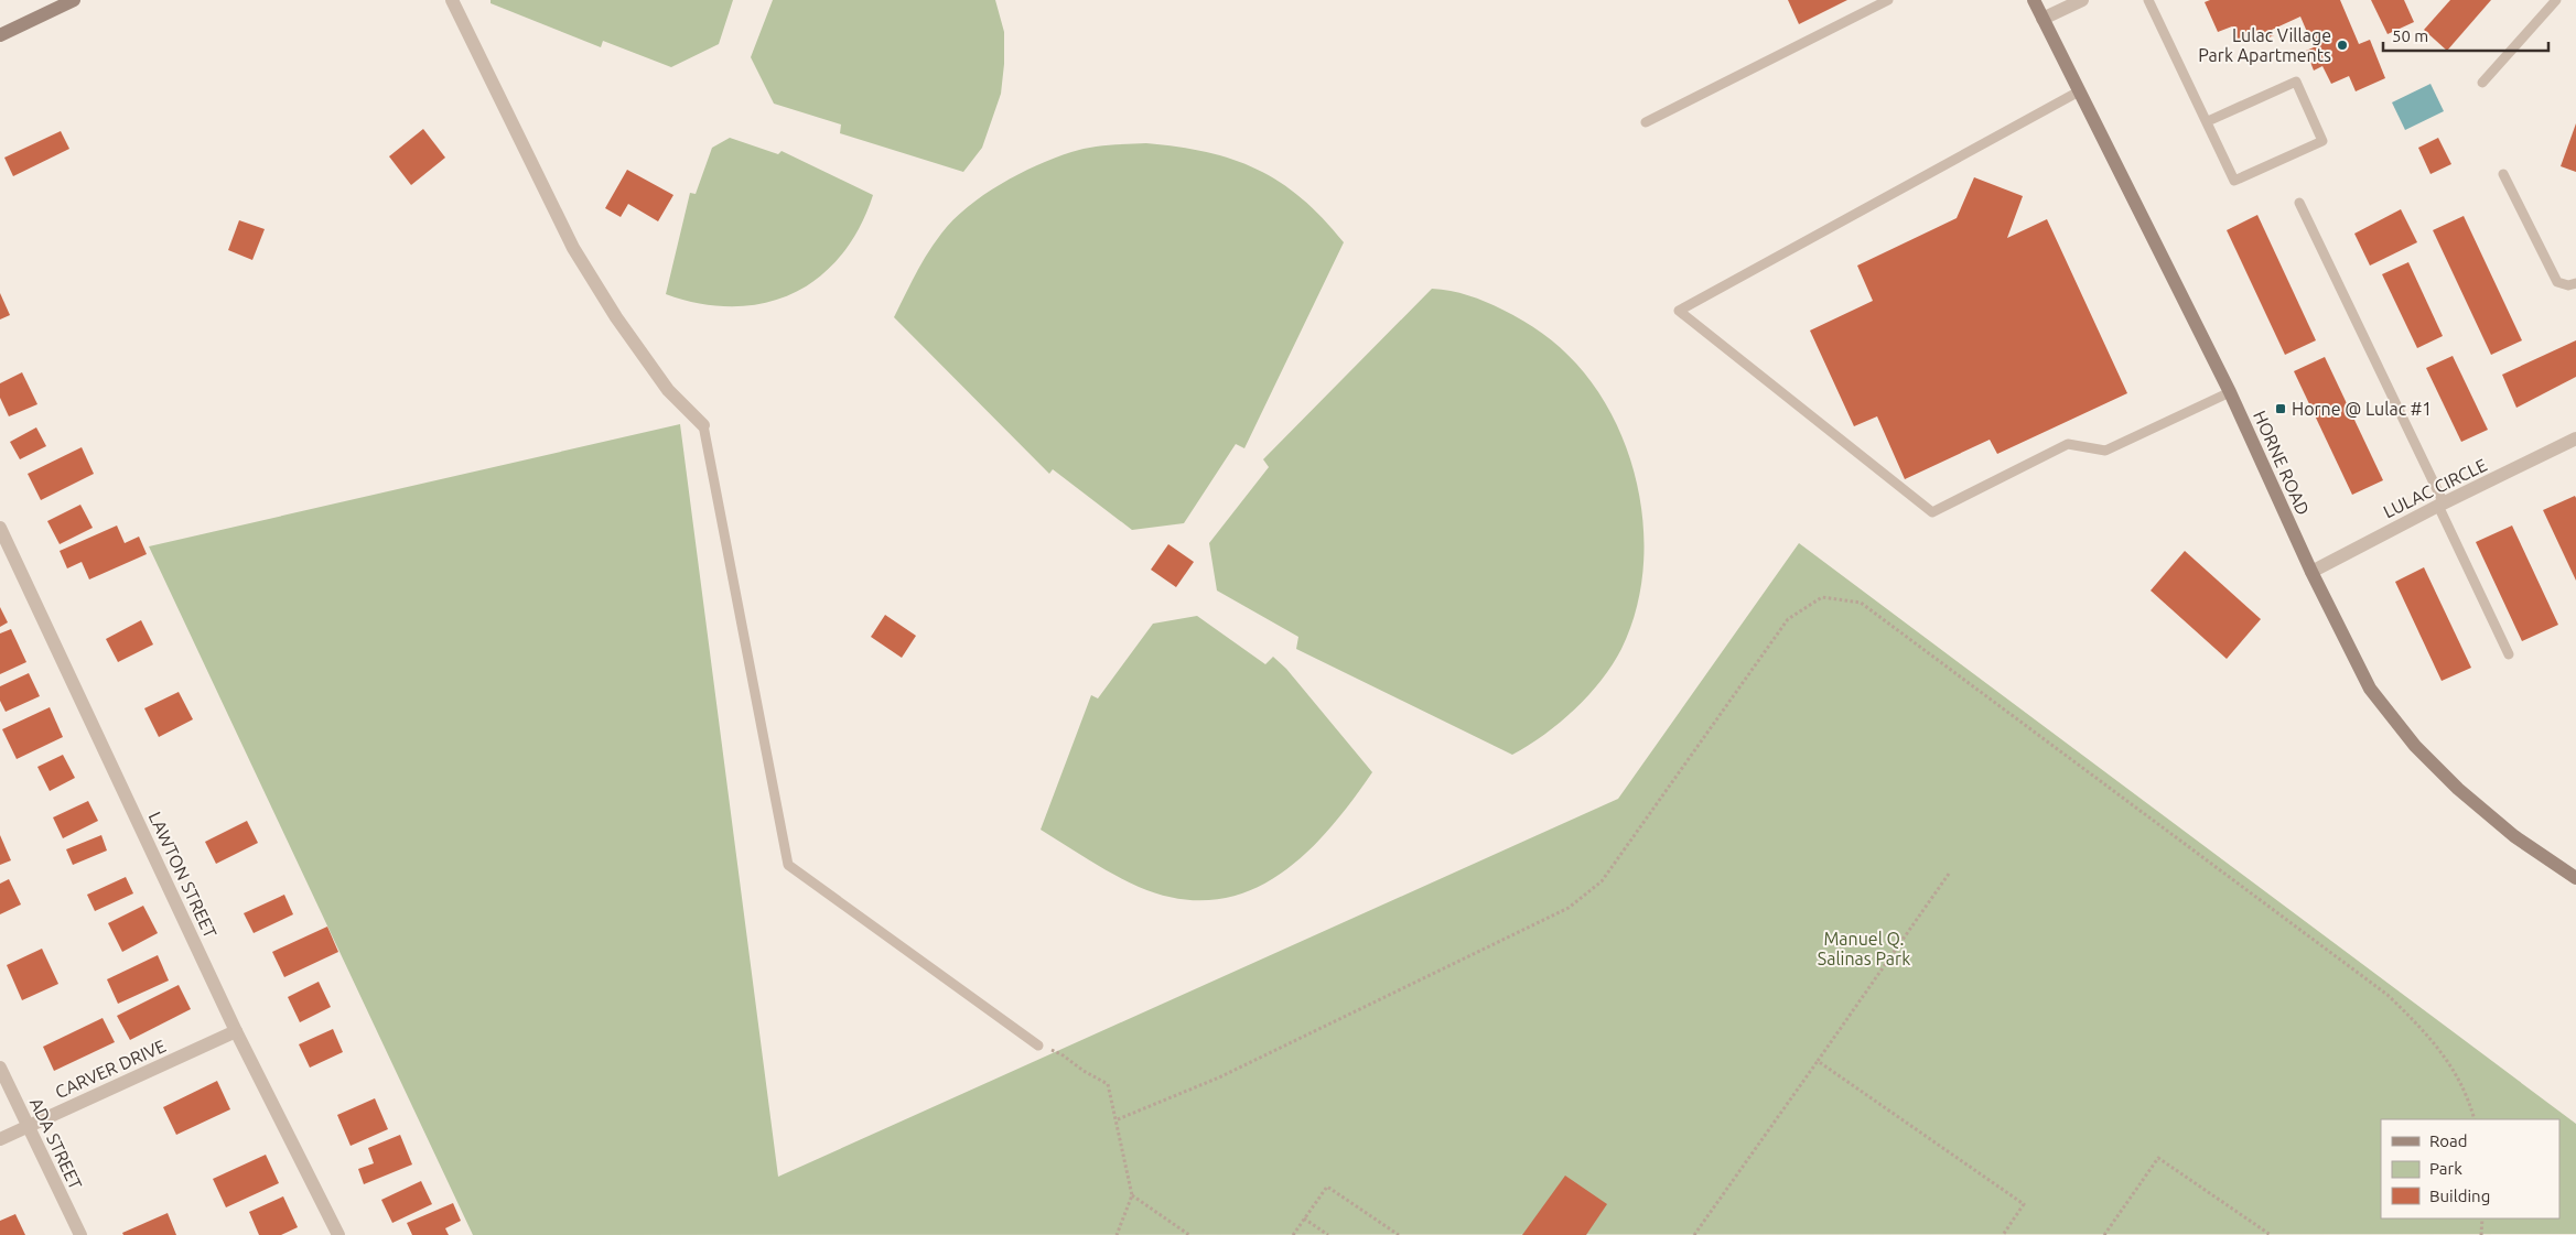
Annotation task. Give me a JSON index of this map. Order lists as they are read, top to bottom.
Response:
{
  "streets": {
    "main road": ["HORNE ROAD"],
    "street": [
      "LULAC CIRCLE",
      "LAWTON STREET",
      "CARVER DRIVE",
      "ADA STREET"
    ]
  },
  "crossings": [
    ["HORNE ROAD", "LULAC CIRCLE"],
    ["LAWTON STREET", "CARVER DRIVE"],
    ["CARVER DRIVE", "ADA STREET"]
  ],
  "parks": ["Manuel Q. Salinas Park"],
  "places": {
    "other": ["Lulac Village Park Apartments"],
    "transit": ["Horne @ Lulac #1"]
  },
  "legend": ["Road", "Park", "Building"],
  "scale_bar": "50 m"
}
